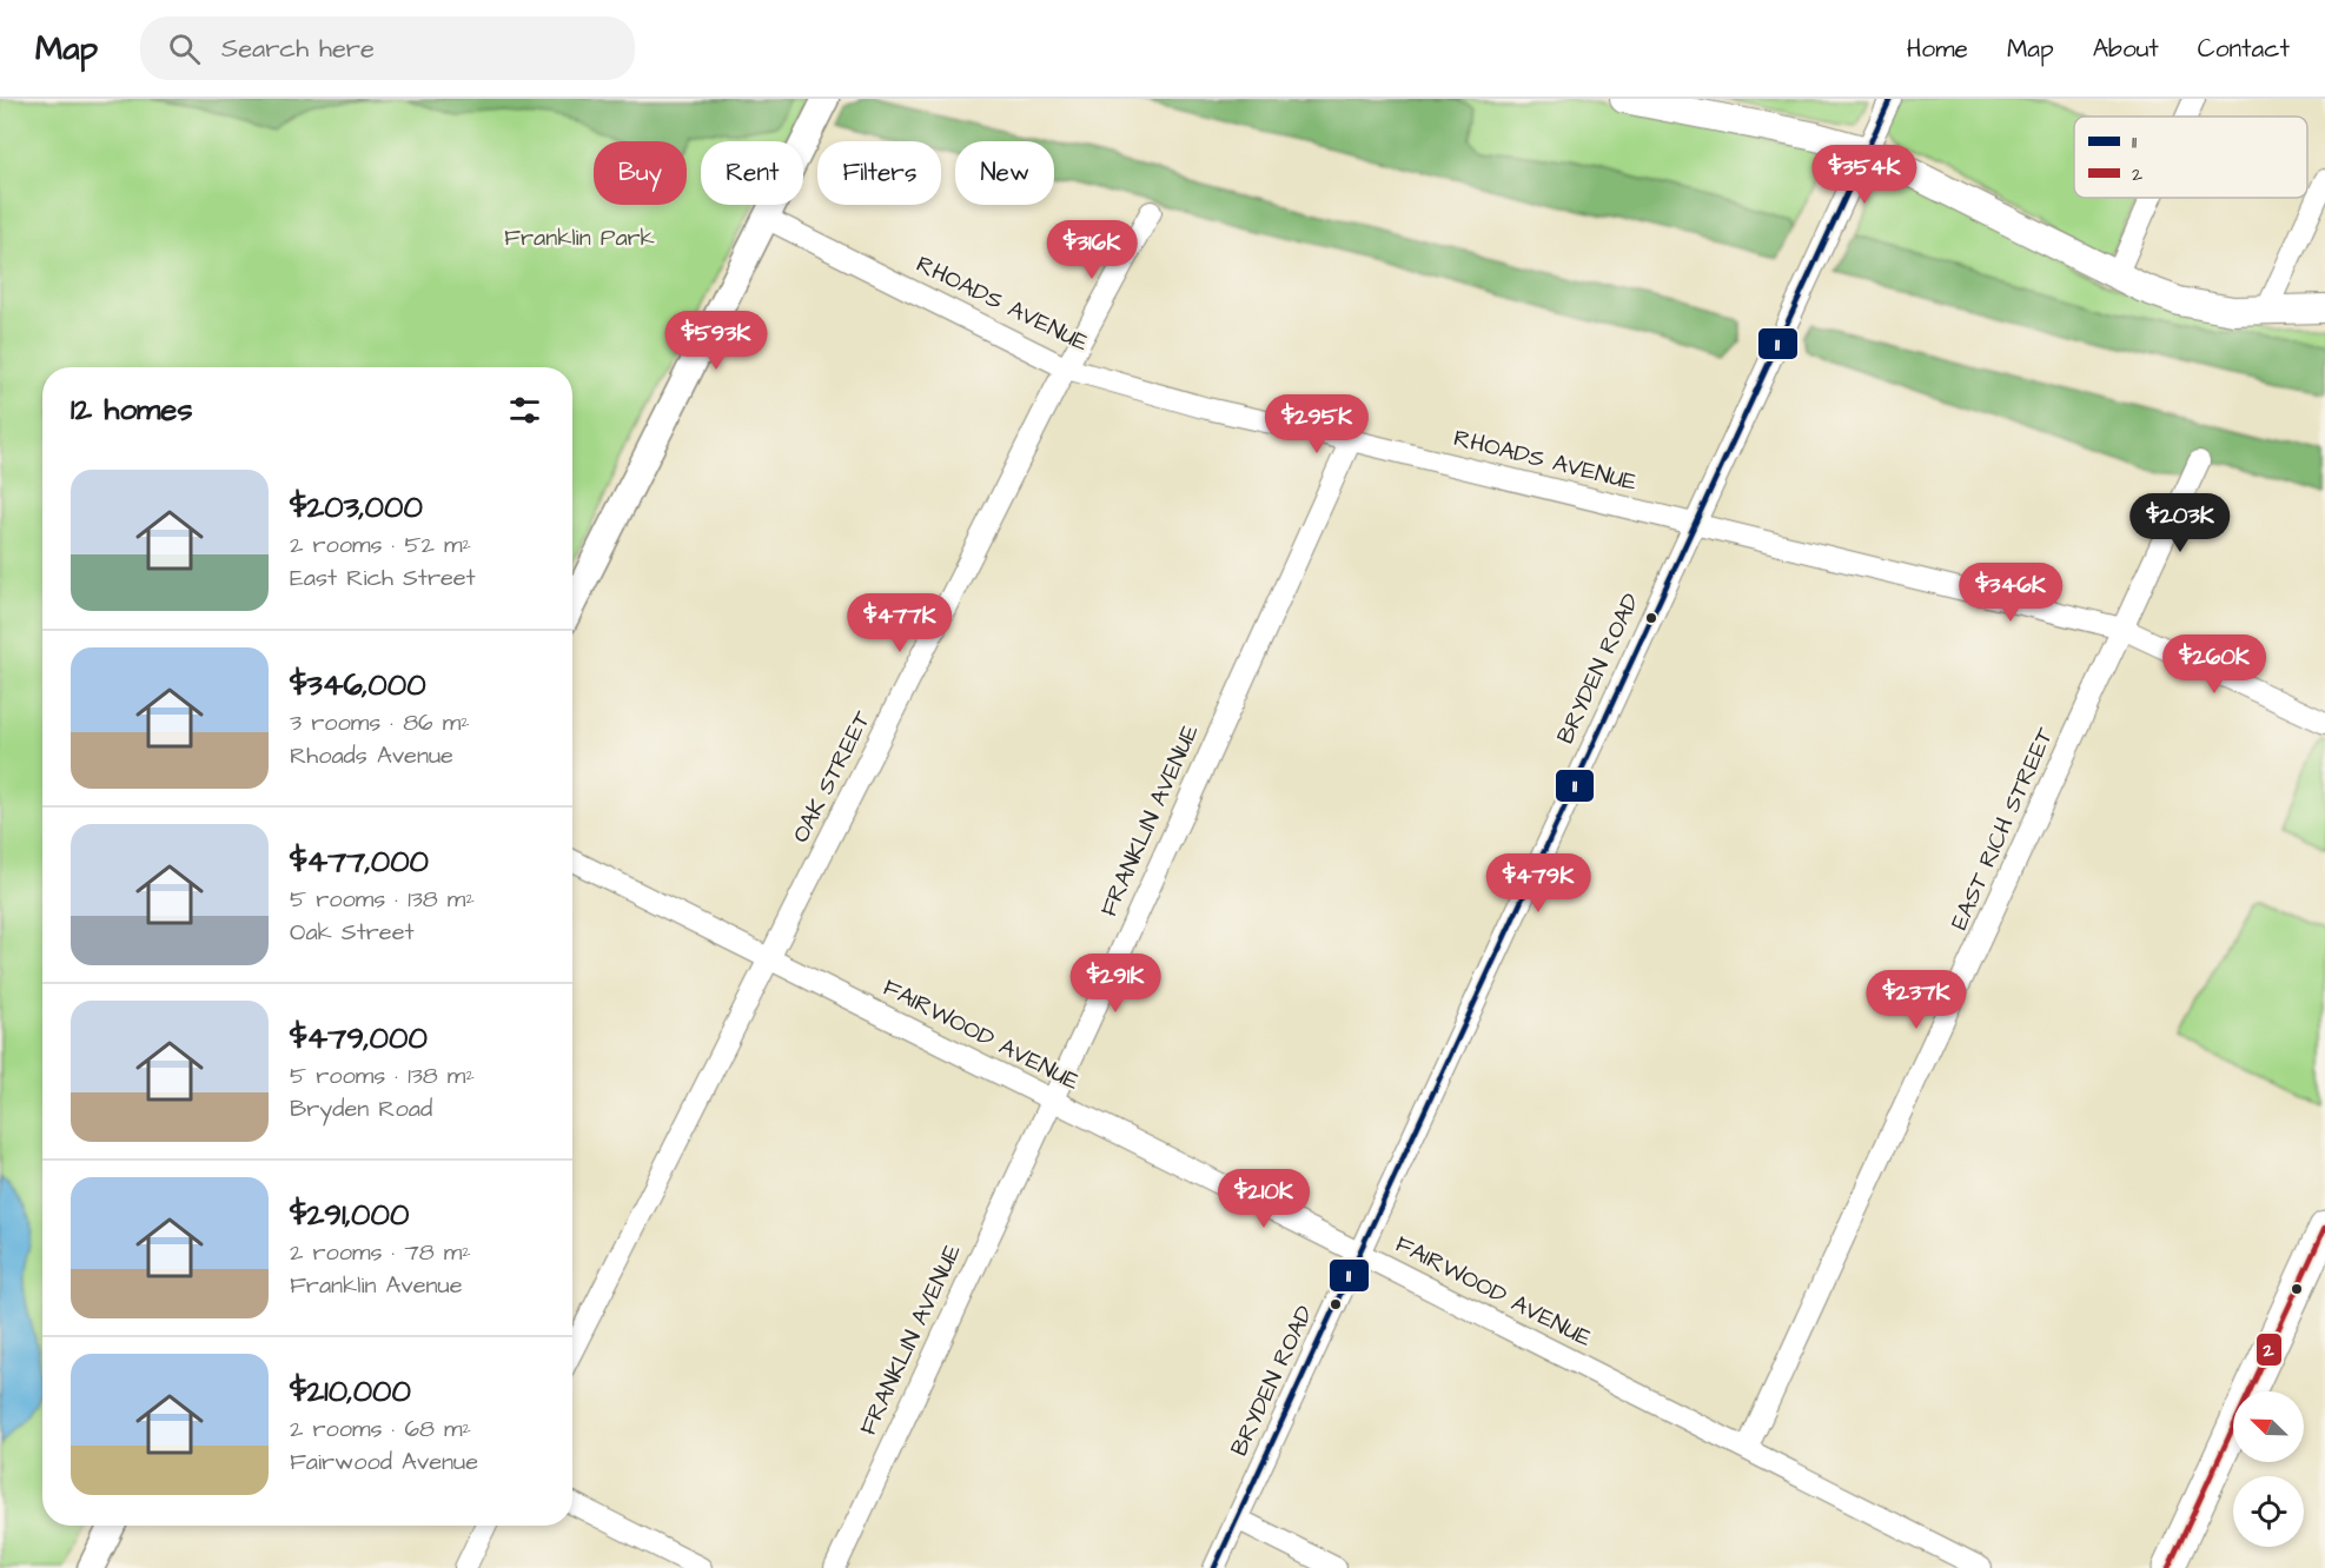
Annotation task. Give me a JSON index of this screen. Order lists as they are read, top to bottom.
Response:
{
  "streets": {
    "street": [
      "RHOADS AVENUE",
      "BRYDEN ROAD",
      "OAK STREET",
      "FRANKLIN AVENUE",
      "EAST RICH STREET",
      "FAIRWOOD AVENUE"
    ]
  },
  "crossings": [
    ["RHOADS AVENUE", "BRYDEN ROAD"],
    ["RHOADS AVENUE", "OAK STREET"],
    ["RHOADS AVENUE", "FRANKLIN AVENUE"],
    ["RHOADS AVENUE", "EAST RICH STREET"],
    ["BRYDEN ROAD", "FAIRWOOD AVENUE"],
    ["OAK STREET", "FAIRWOOD AVENUE"],
    ["FRANKLIN AVENUE", "FAIRWOOD AVENUE"],
    ["EAST RICH STREET", "FAIRWOOD AVENUE"]
  ],
  "parks": ["Franklin Park"],
  "lines": ["transit line 11", "transit line 2"],
  "legend": ["11", "2"],
  "north": "top left",
  "page": {
    "header": "Map",
    "search": "Search here",
    "nav": [
      "Home",
      "Map",
      "About",
      "Contact"
    ],
    "chip": [
      "Buy",
      "Rent",
      "Filters",
      "New"
    ],
    "price": [
      "$354K",
      "$316K",
      "$593K",
      "$295K",
      "$203K",
      "$346K",
      "$477K",
      "$260K",
      "$479K",
      "$291K",
      "$237K",
      "$210K"
    ],
    "heading": "12 homes",
    "list": [
      {
        "name": "$203,000",
        "note": "2 rooms · 52 m² · East Rich Street"
      },
      {
        "name": "$346,000",
        "note": "3 rooms · 86 m² · Rhoads Avenue"
      },
      {
        "name": "$477,000",
        "note": "5 rooms · 138 m² · Oak Street"
      },
      {
        "name": "$479,000",
        "note": "5 rooms · 138 m² · Bryden Road"
      },
      {
        "name": "$291,000",
        "note": "2 rooms · 78 m² · Franklin Avenue"
      },
      {
        "name": "$210,000",
        "note": "2 rooms · 68 m² · Fairwood Avenue"
      }
    ]
  }
}
